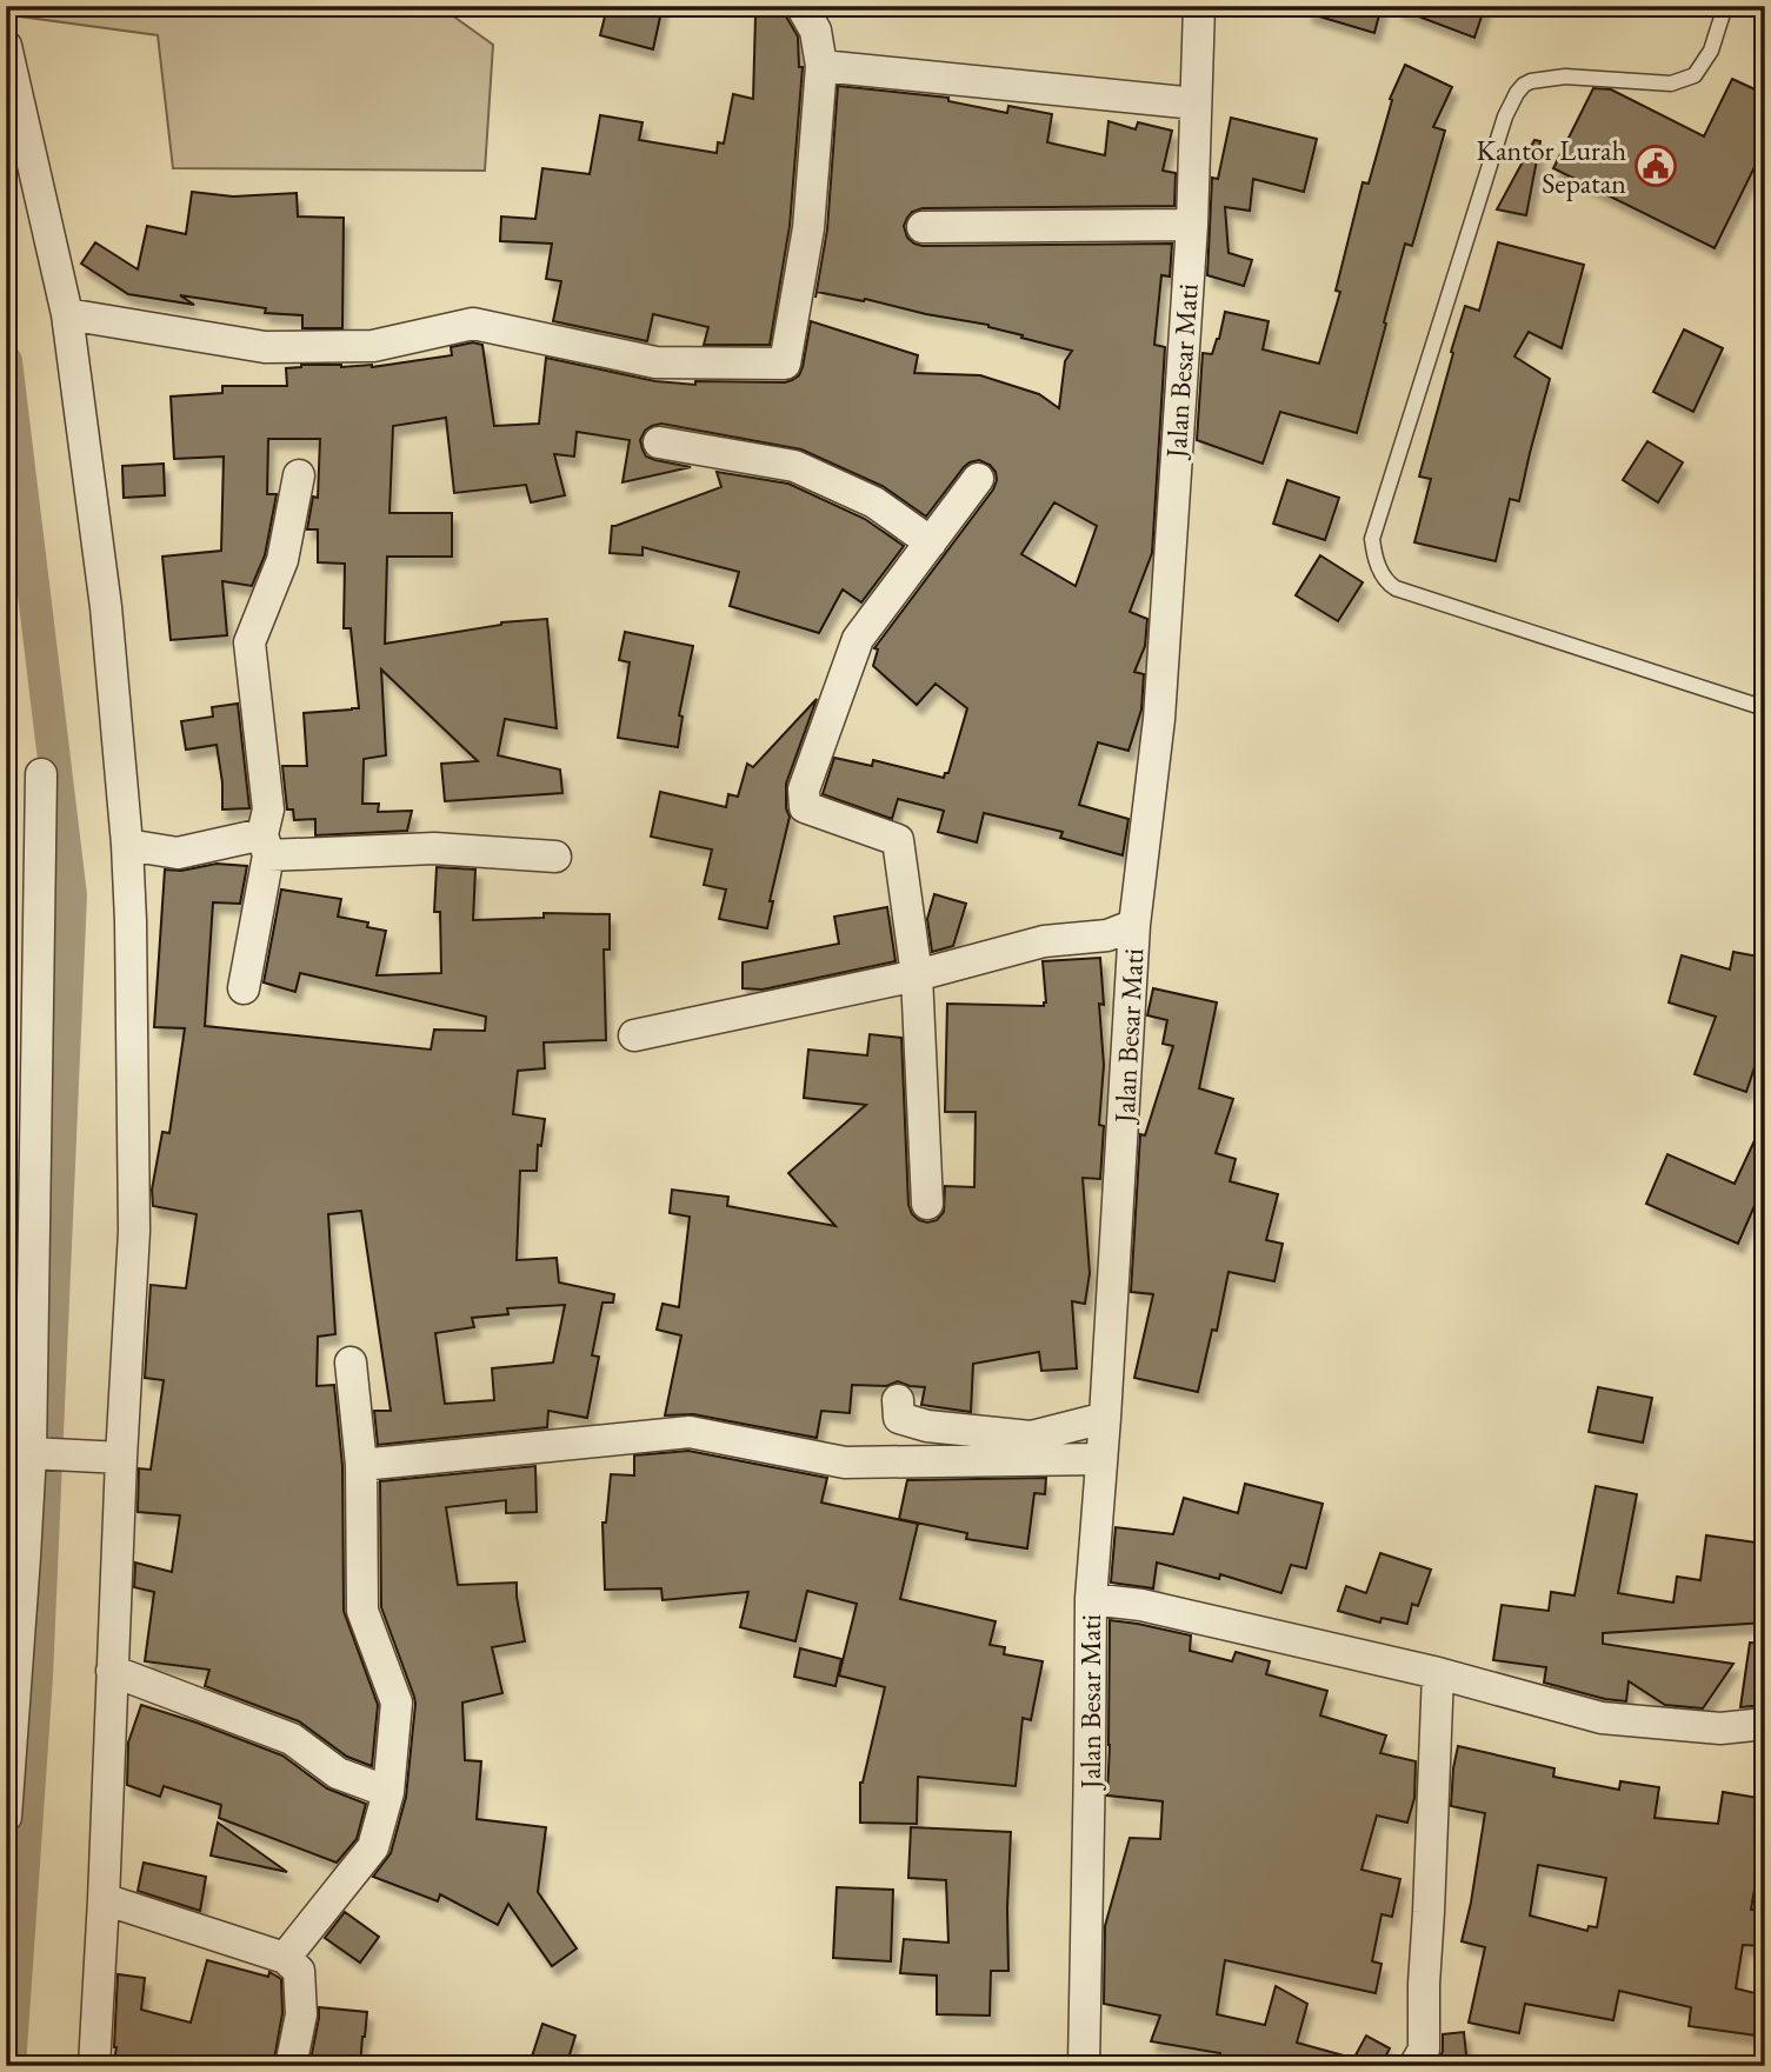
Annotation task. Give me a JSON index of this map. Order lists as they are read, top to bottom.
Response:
{
  "streets": {
    "street": ["Jalan Besar Mati"]
  },
  "places": {
    "public building": ["Kantor Lurah Sepatan"]
  }
}
